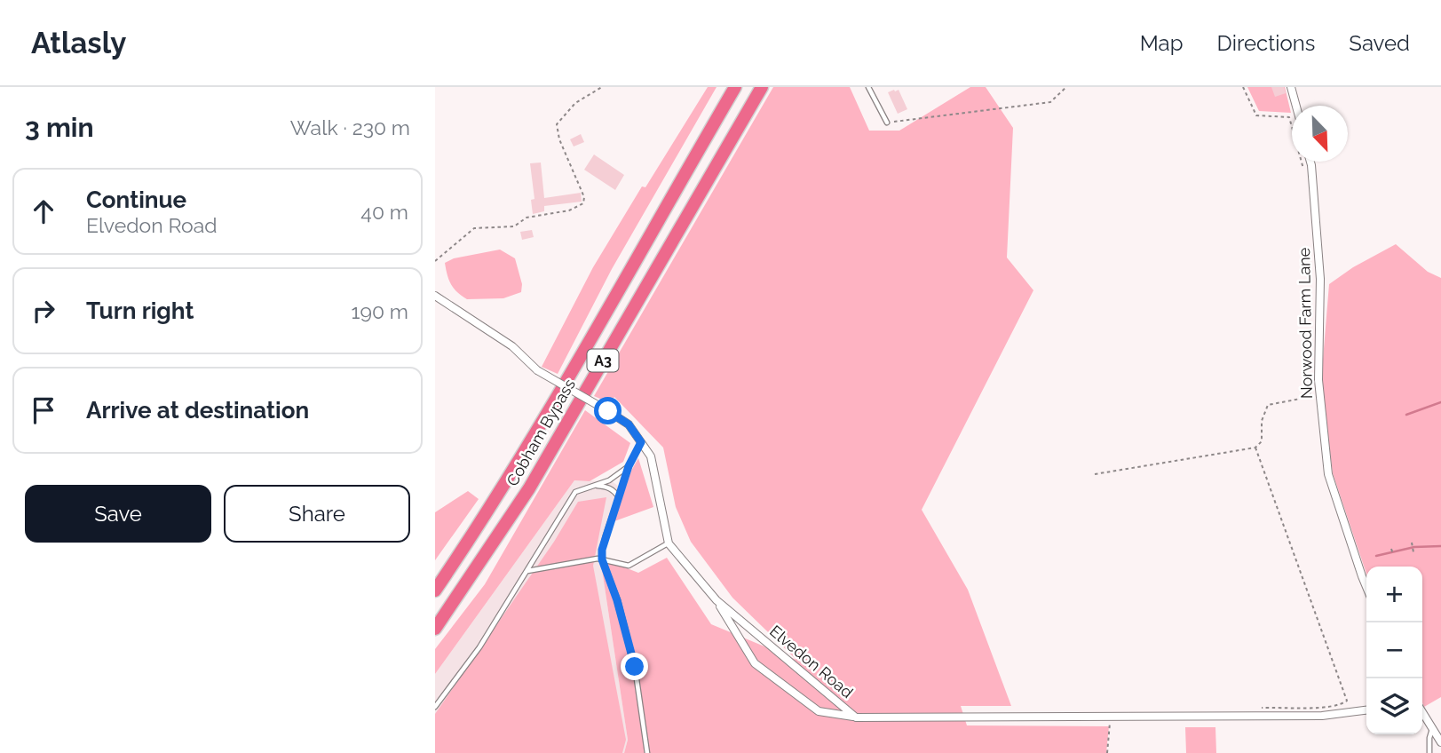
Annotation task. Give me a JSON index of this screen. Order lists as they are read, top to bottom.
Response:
{
  "streets": {
    "highway": ["A3", "Cobham Bypass"],
    "street": ["Norwood Farm Lane", "Elvedon Road"]
  },
  "north": "bottom right",
  "page": {
    "header": "Atlasly",
    "nav": ["Map", "Directions", "Saved"],
    "heading": ["3 min", "Walk · 230 m"],
    "list": [
      ["Continue", "Elvedon Road", "40 m"],
      ["Turn right", "190 m"],
      "Arrive at destination"
    ],
    "buttons": ["Save", "Share"],
    "map_buttons": ["+", "−"]
  }
}
